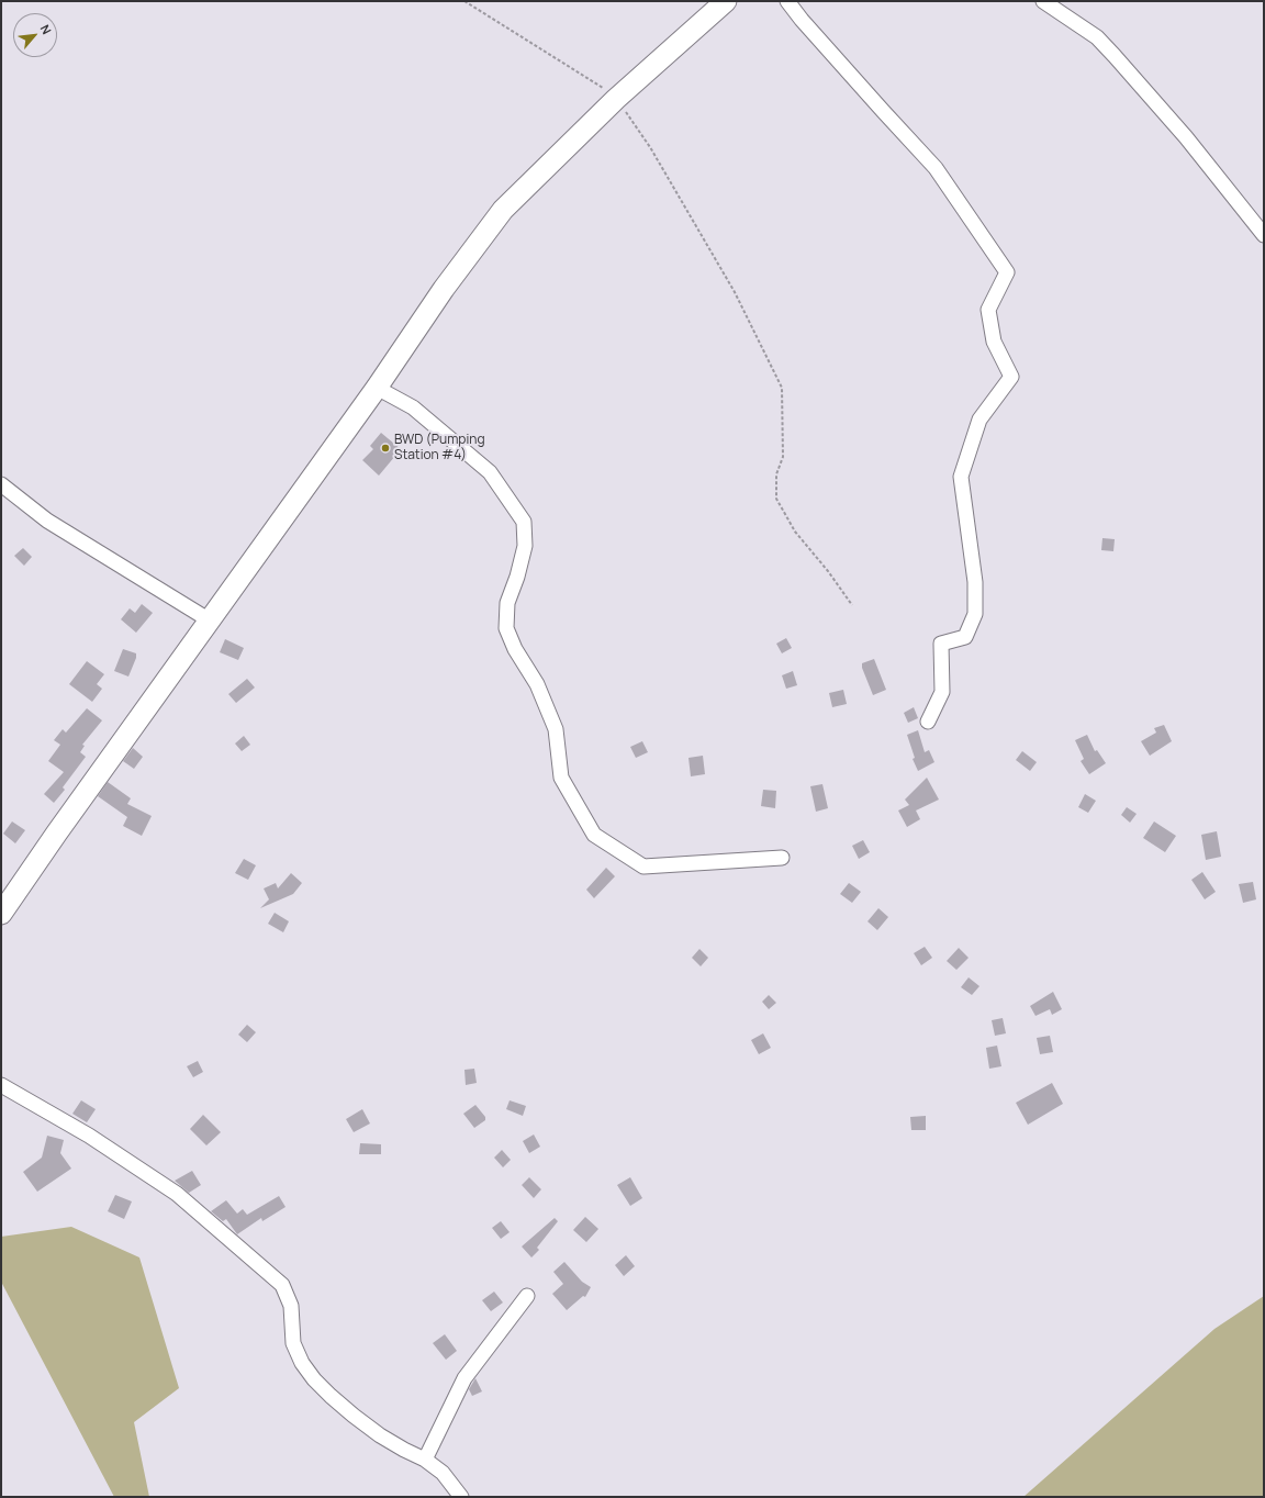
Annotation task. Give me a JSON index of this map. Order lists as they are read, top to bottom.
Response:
{
  "places": ["BWD (Pumping Station #4)"],
  "north": "top right"
}
